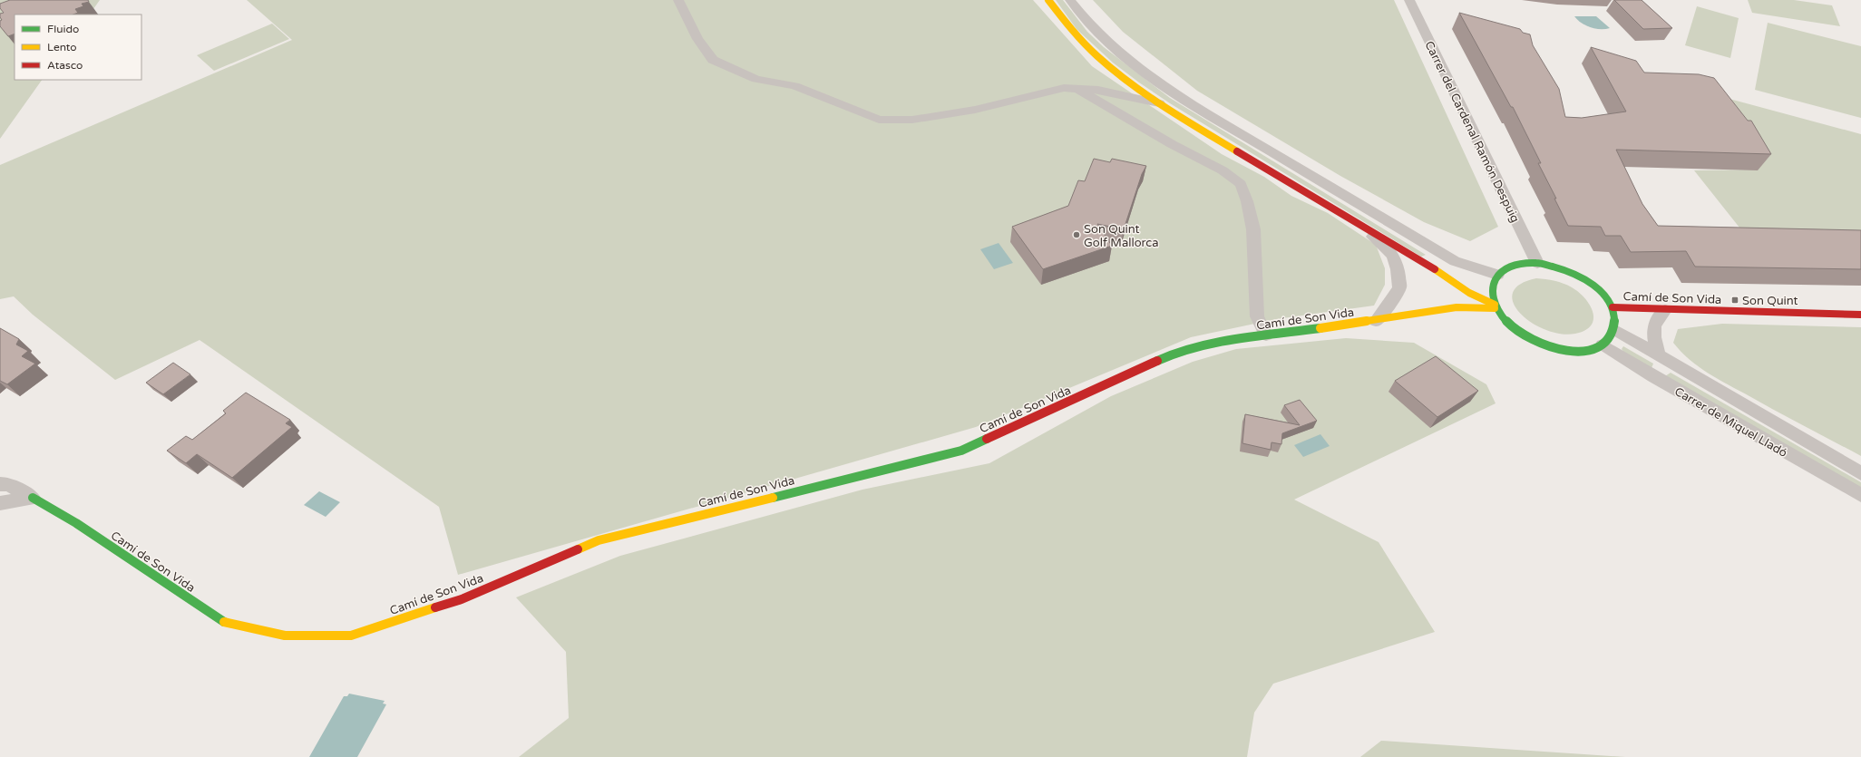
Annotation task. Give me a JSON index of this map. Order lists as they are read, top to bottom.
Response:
{
  "streets": {
    "street": ["Carrer del Cardenal Ramón Despuig", "Camí de Son Vida", "Carrer de Miquel Lladó"]
  },
  "crossings": [
    ["Carrer del Cardenal Ramón Despuig", "Camí de Son Vida"],
    ["Carrer del Cardenal Ramón Despuig", "Carrer de Miquel Lladó"],
    ["Camí de Son Vida", "Carrer de Miquel Lladó"]
  ],
  "places": {
    "other": ["Son Quint Golf Mallorca"],
    "transit": ["Son Quint"]
  },
  "legend": ["Fluido", "Lento", "Atasco"]
}
